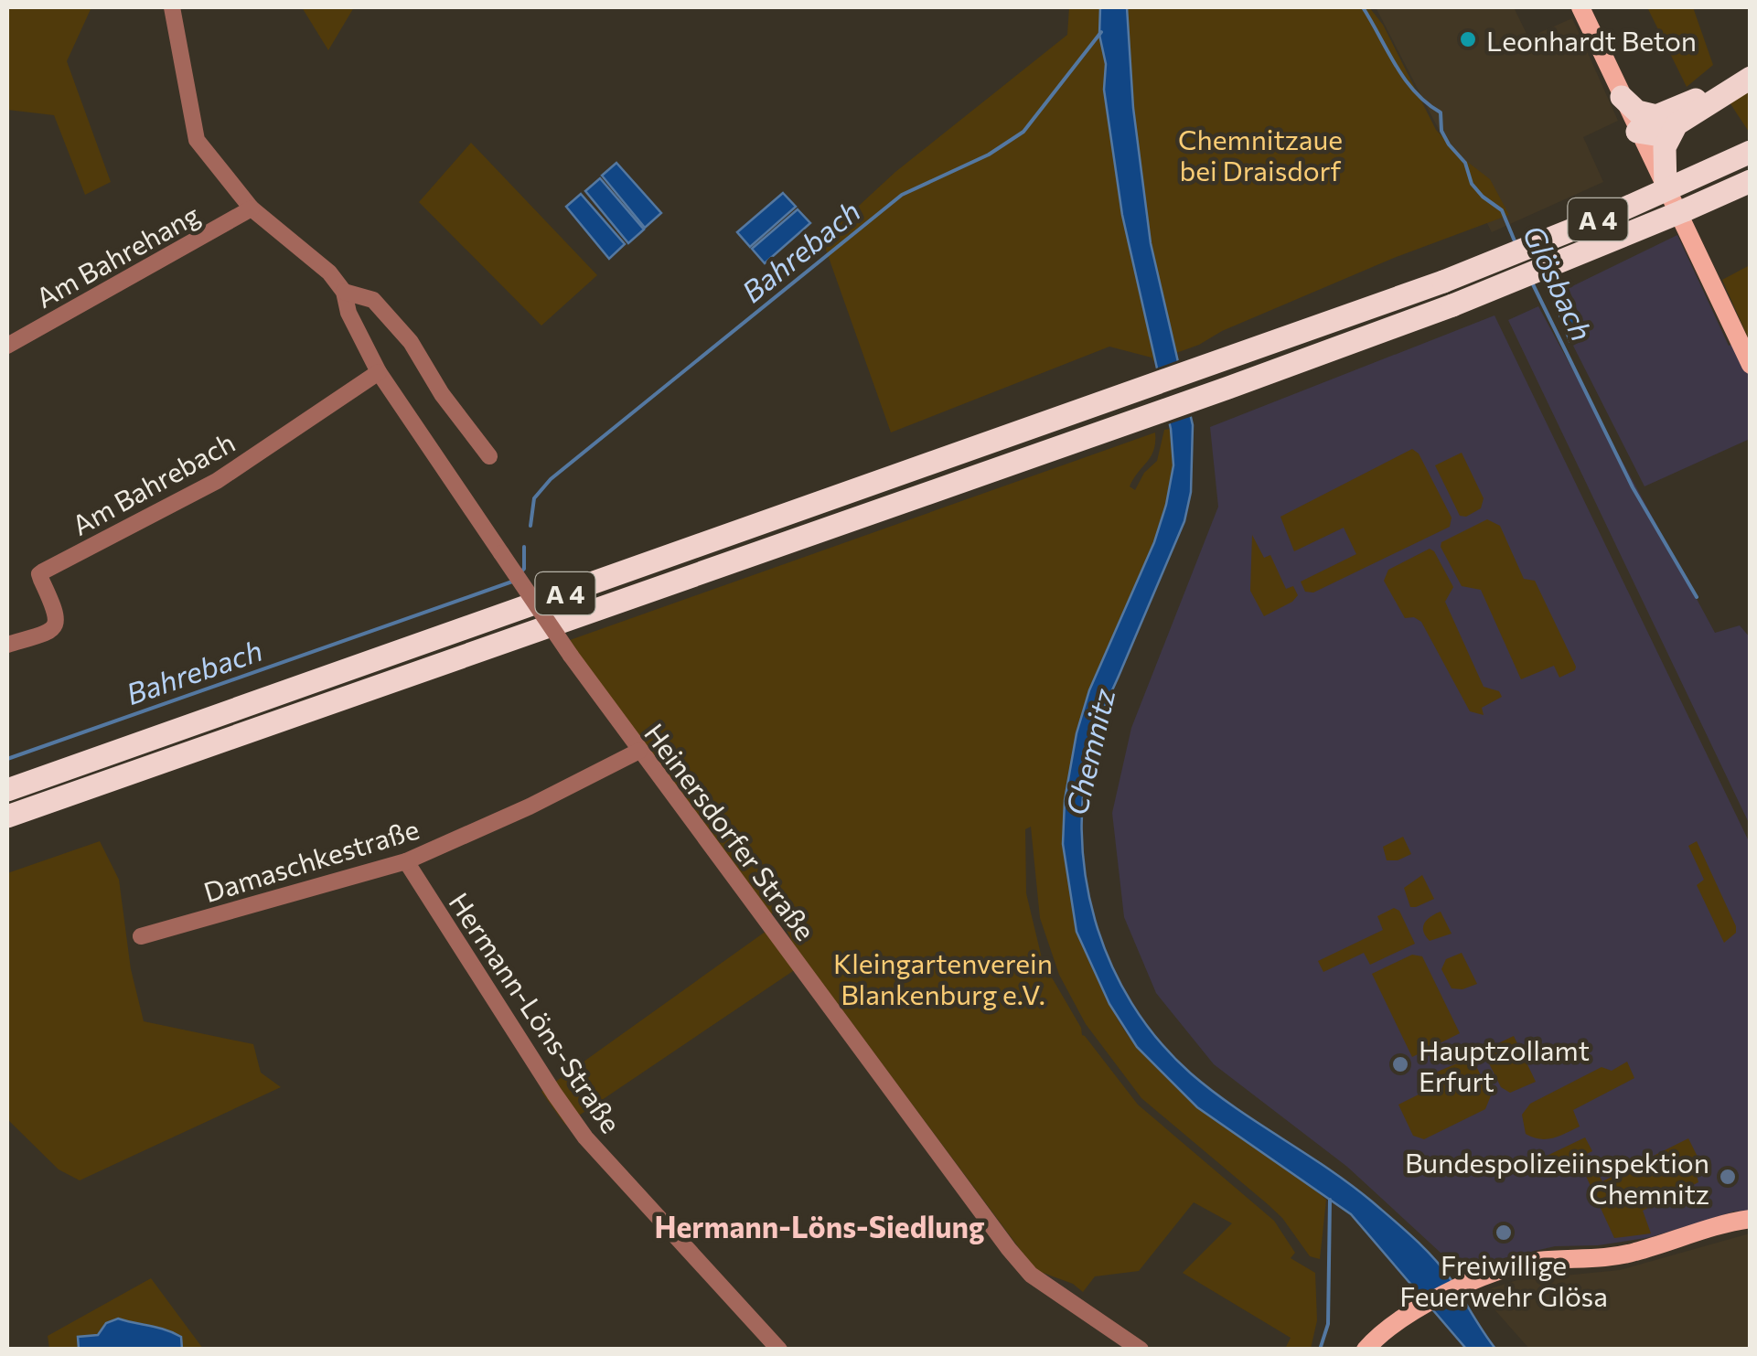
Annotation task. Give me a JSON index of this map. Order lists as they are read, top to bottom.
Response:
{
  "streets": {
    "highway": ["A 4"],
    "street": [
      "Am Bahrehang",
      "Am Bahrebach",
      "Heinersdorfer Straße",
      "Damaschkestraße",
      "Hermann-Löns-Straße"
    ]
  },
  "crossings": [
    ["Am Bahrehang", "Heinersdorfer Straße"],
    ["Am Bahrebach", "Heinersdorfer Straße"],
    ["Heinersdorfer Straße", "Damaschkestraße"],
    ["Damaschkestraße", "Hermann-Löns-Straße"]
  ],
  "districts": ["Hermann-Löns-Siedlung"],
  "water": ["Bahrebach", "Glösbach", "Chemnitz"],
  "parks": ["Chemnitzaue bei Draisdorf", "Kleingartenverein Blankenburg e.V."],
  "places": [
    "Leonhardt Beton",
    "Hauptzollamt Erfurt",
    "Bundespolizeiinspektion Chemnitz",
    "Freiwillige Feuerwehr Glösa"
  ]
}
